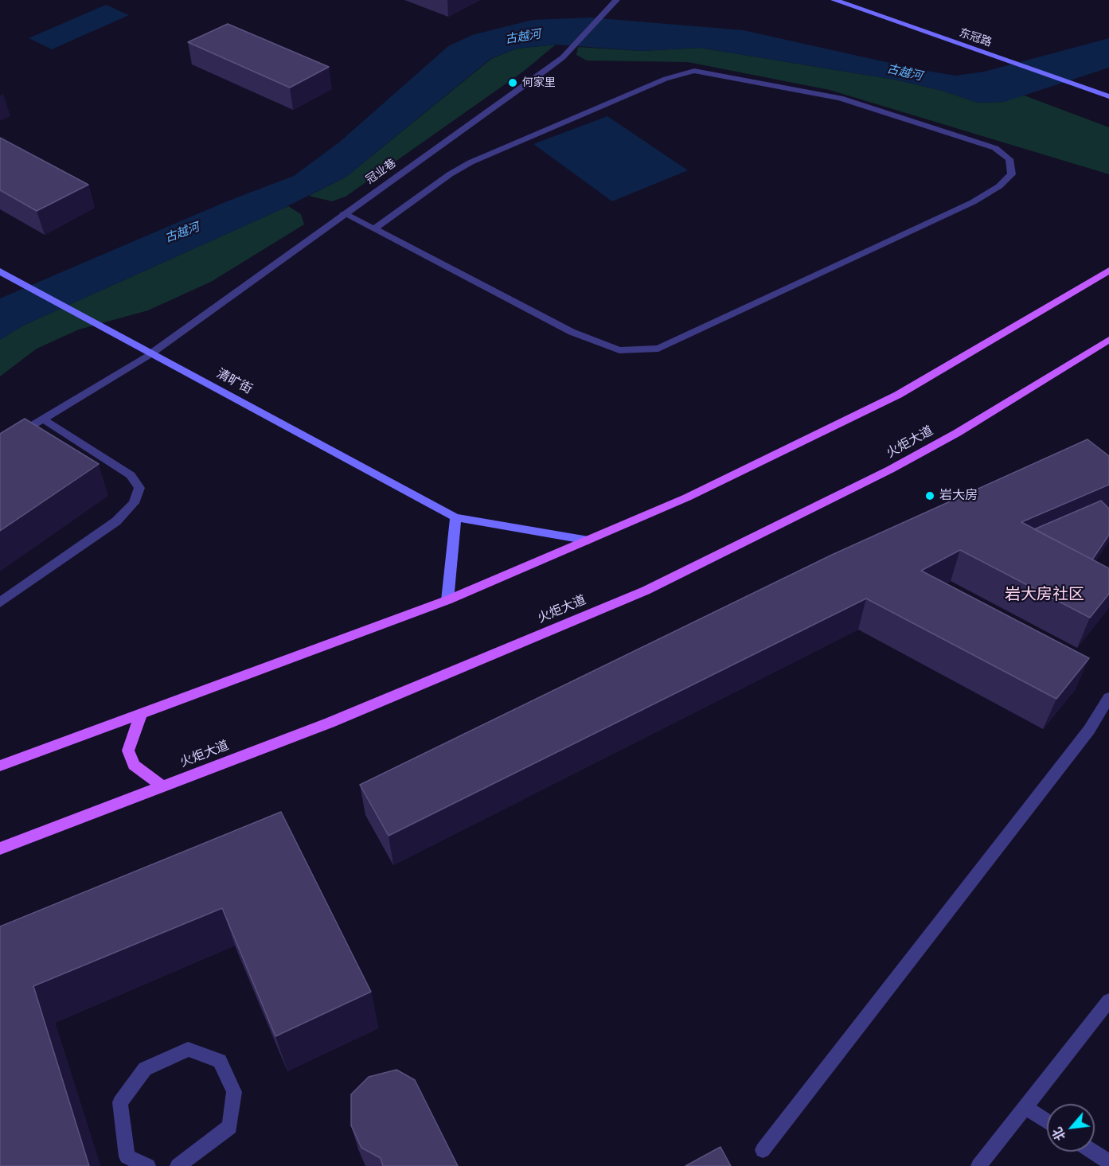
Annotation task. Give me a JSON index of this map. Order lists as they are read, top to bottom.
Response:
{
  "streets": {
    "main road": ["火炬大道"],
    "street": ["东冠路", "冠业巷", "清旷街"]
  },
  "crossings": [
    ["冠业巷", "清旷街"]
  ],
  "districts": ["岩大房社区"],
  "water": ["古越河"],
  "places": ["何家里", "岩大房"],
  "north": "bottom left"
}
